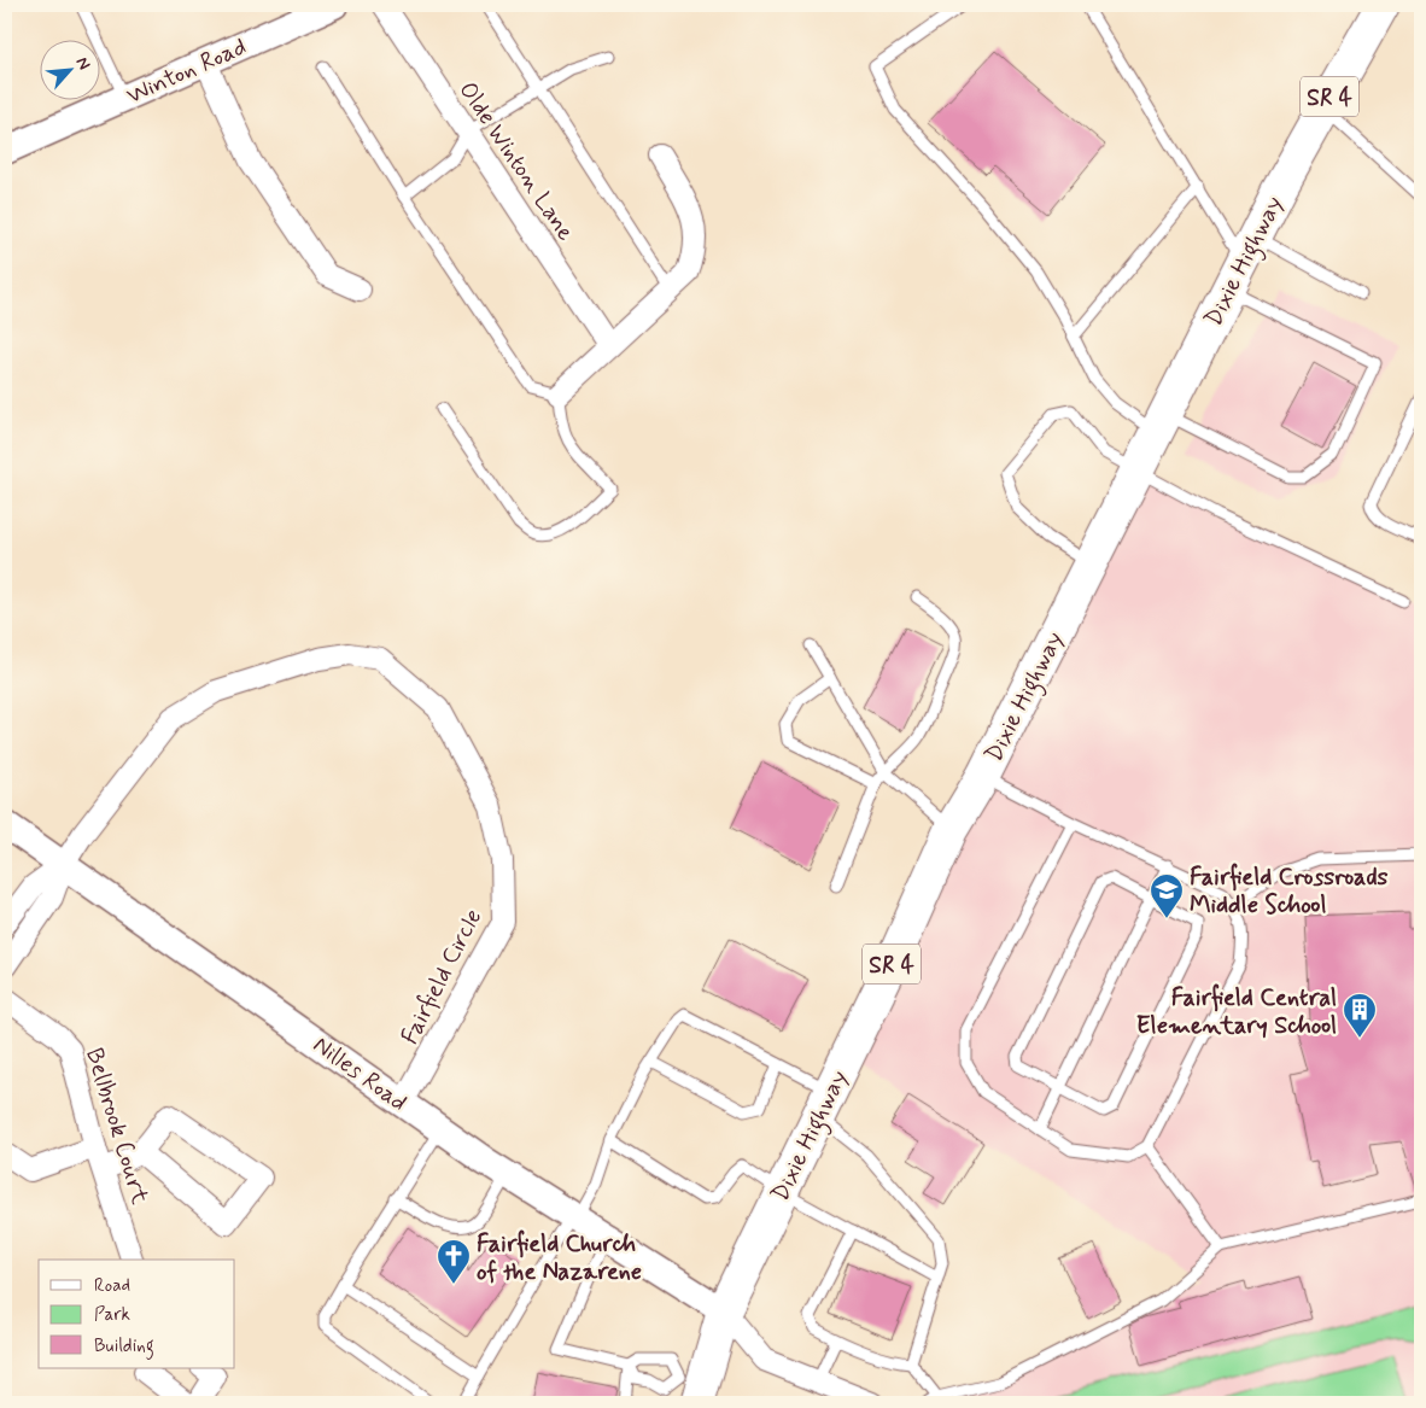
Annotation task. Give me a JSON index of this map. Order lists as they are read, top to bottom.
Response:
{
  "streets": {
    "main road": ["SR 4", "Dixie Highway"],
    "street": [
      "Winton Road",
      "Olde Winton Lane",
      "Fairfield Circle",
      "Nilles Road",
      "Bellbrook Court"
    ]
  },
  "crossings": [
    ["Dixie Highway", "Nilles Road"],
    ["Fairfield Circle", "Nilles Road"]
  ],
  "places": {
    "school or university": ["Fairfield Crossroads Middle School"],
    "building": ["Fairfield Central Elementary School"],
    "church": ["Fairfield Church of the Nazarene"]
  },
  "legend": ["Road", "Park", "Building"],
  "north": "top right"
}
